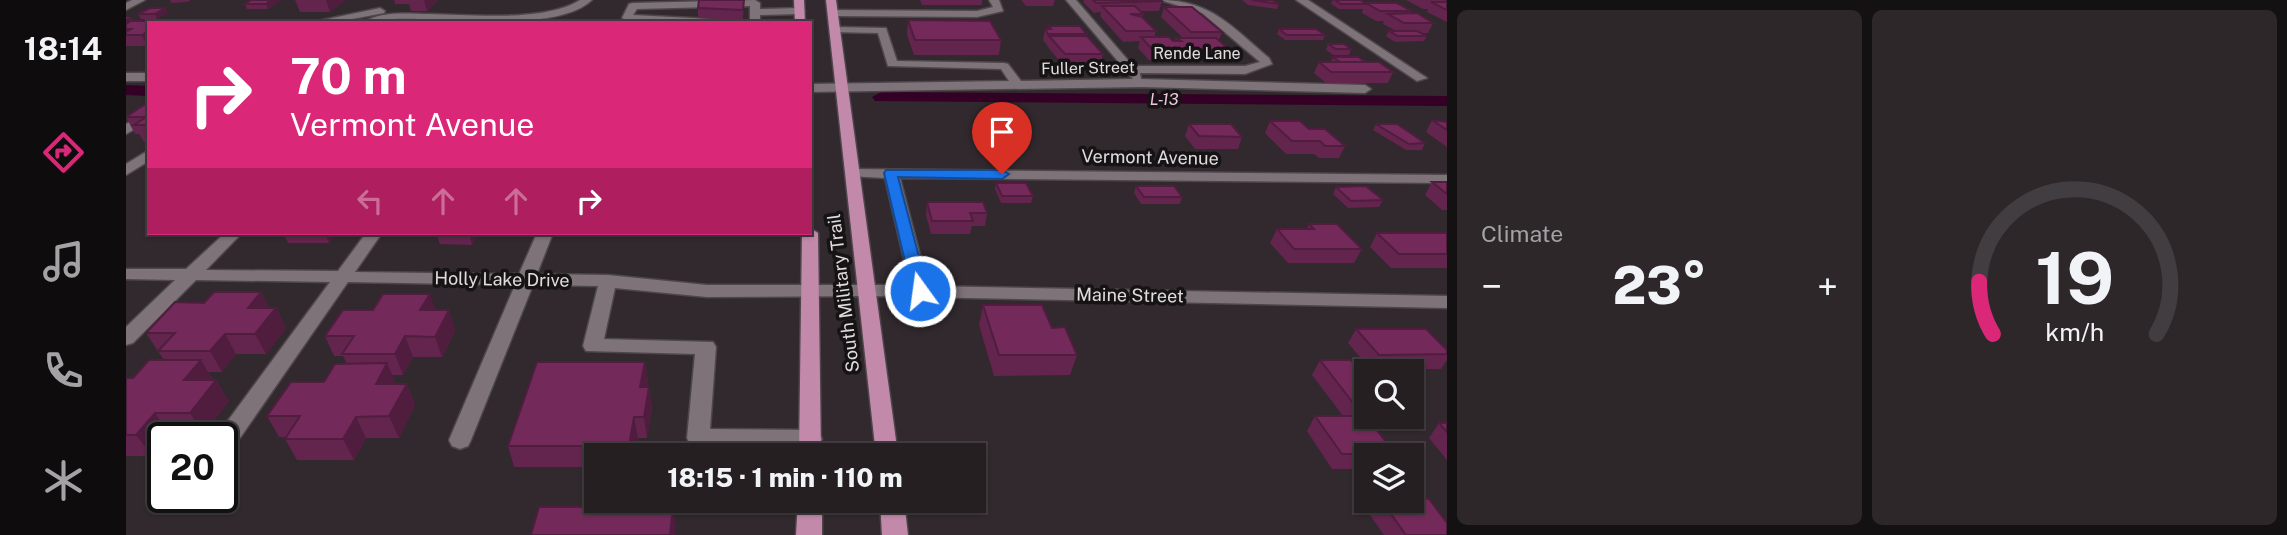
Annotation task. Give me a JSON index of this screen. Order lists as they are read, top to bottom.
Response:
{
  "streets": {
    "main road": ["South Military Trail"],
    "street": [
      "Rende Lane",
      "Fuller Street",
      "Vermont Avenue",
      "Holly Lake Drive",
      "Maine Street"
    ]
  },
  "crossings": [
    ["Rende Lane", "Fuller Street"],
    ["Fuller Street", "South Military Trail"],
    ["Vermont Avenue", "South Military Trail"],
    ["Holly Lake Drive", "South Military Trail"],
    ["Holly Lake Drive", "Maine Street"],
    ["South Military Trail", "Maine Street"]
  ],
  "water": ["L-13"],
  "page": {
    "tabs": "18:14",
    "tile": "Climate",
    "turn": ["70 m", "Vermont Avenue"],
    "heat": ["−", "23°", "+"],
    "limit": "20",
    "trip": "18:15 · 1 min · 110 m",
    "gauge": ["19", "km/h"]
  }
}
